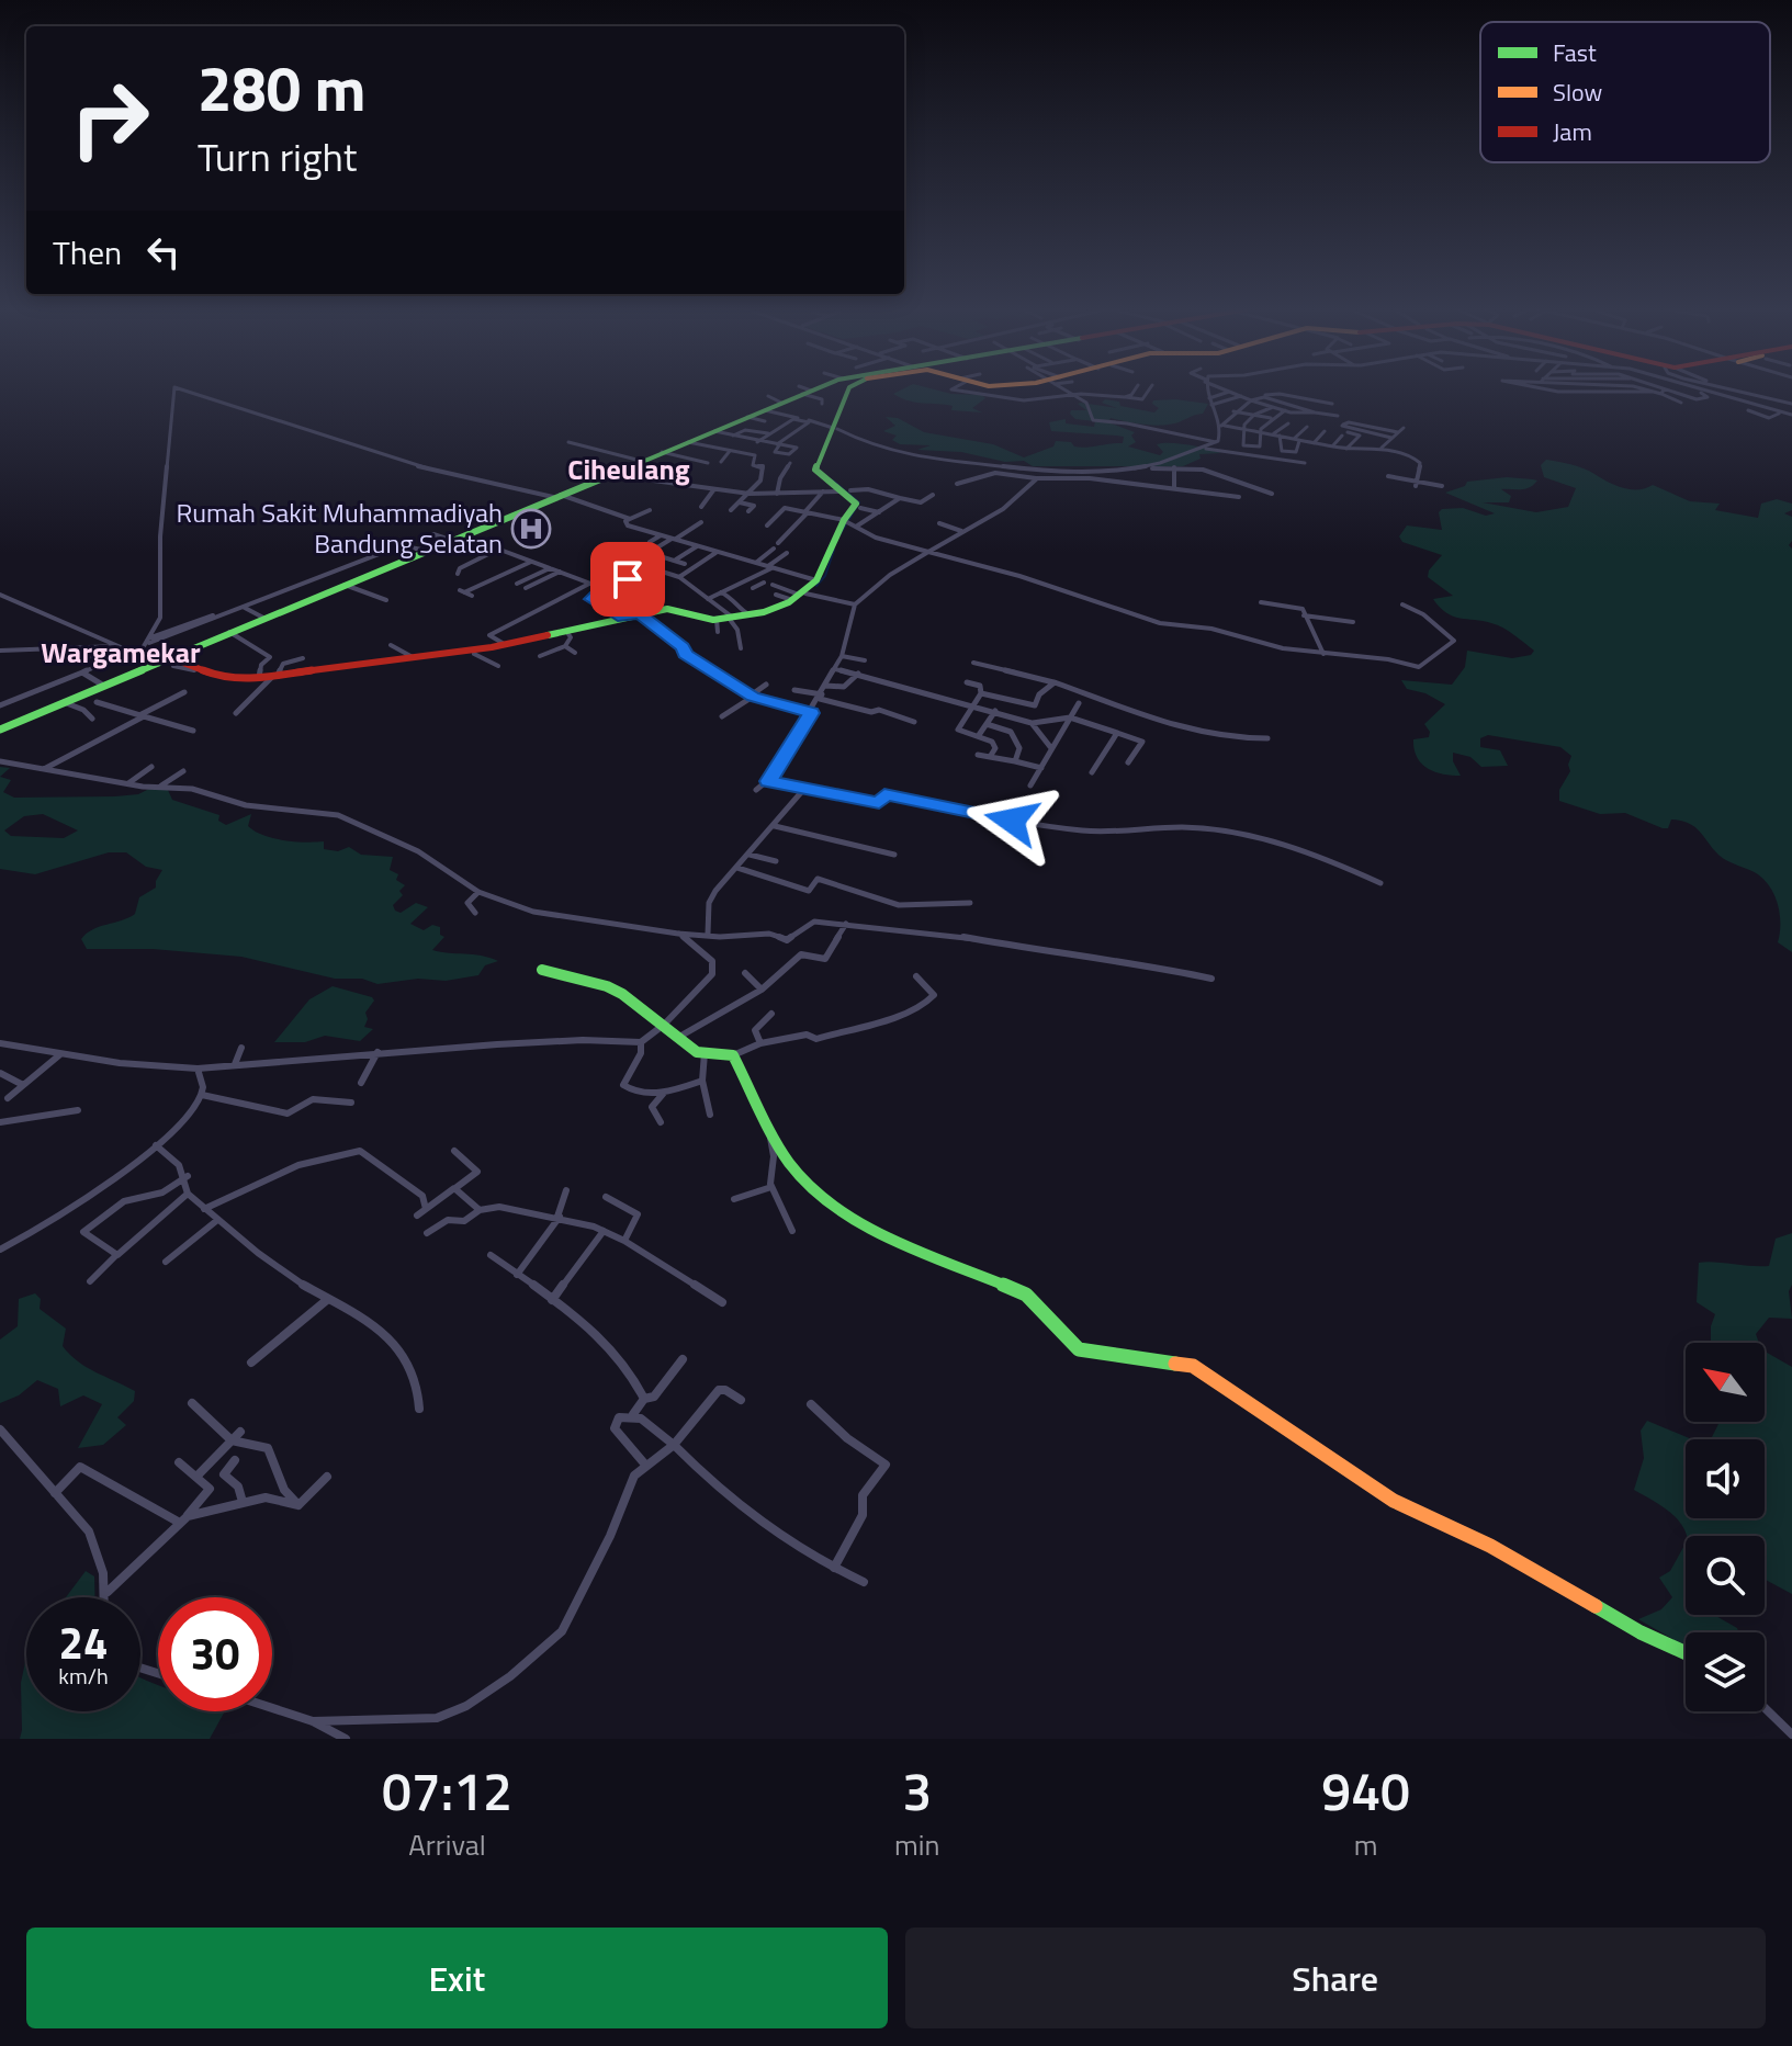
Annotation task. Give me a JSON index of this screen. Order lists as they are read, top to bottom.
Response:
{
  "districts": ["Ciheulang", "Wargamekar"],
  "places": {
    "hospital": ["Rumah Sakit Muhammadiyah Bandung Selatan"]
  },
  "legend": ["Fast", "Slow", "Jam"],
  "north": "top left",
  "page": {
    "turn": ["280 m", "Turn right"],
    "then": "Then",
    "speed": "24 km/h",
    "limit": "30",
    "eta": [
      "07:12",
      "Arrival",
      "3",
      "min",
      "940",
      "m"
    ],
    "buttons": ["Exit", "Share"]
  }
}
